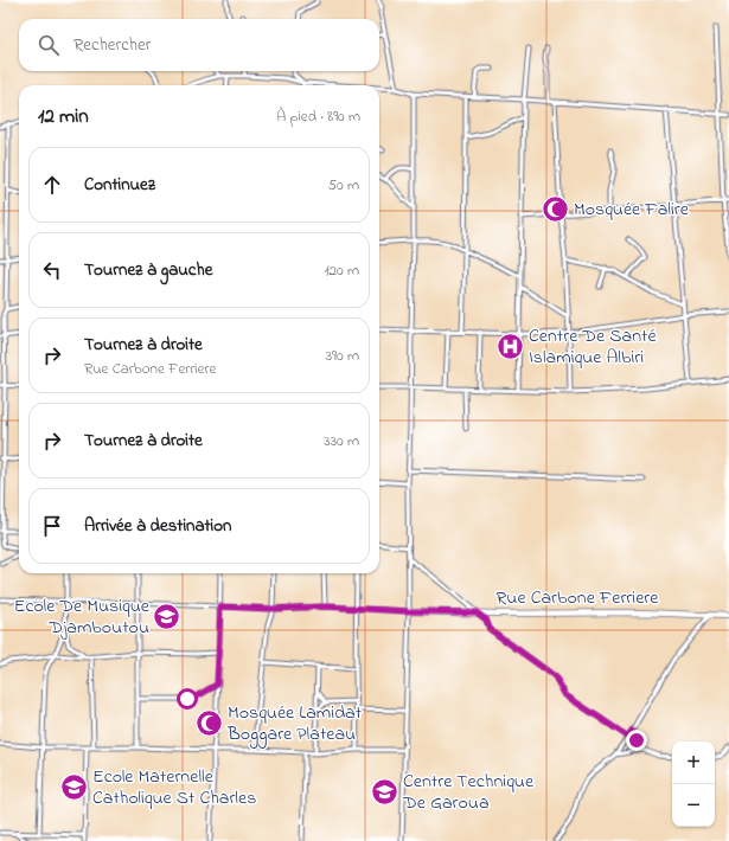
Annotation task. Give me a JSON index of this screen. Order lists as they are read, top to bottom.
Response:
{
  "streets": {
    "street": ["Rue Carbone Ferriere"]
  },
  "places": {
    "mosque": ["Mosquée Falire", "Mosquée Lamidat Boggare Plateau"],
    "hospital": ["Centre De Santé Islamique Albiri"],
    "school or university": ["Ecole De Musique Djamboutou", "Ecole Maternelle Catholique St Charles", "Centre Technique De Garoua"]
  },
  "page": {
    "search": "Rechercher",
    "heading": ["12 min", "À pied · 890 m"],
    "list": [
      ["Continuez", "50 m"],
      ["Tournez à gauche", "120 m"],
      ["Tournez à droite", "Rue Carbone Ferriere", "390 m"],
      ["Tournez à droite", "330 m"],
      "Arrivée à destination"
    ],
    "map_buttons": ["+", "−"]
  }
}
